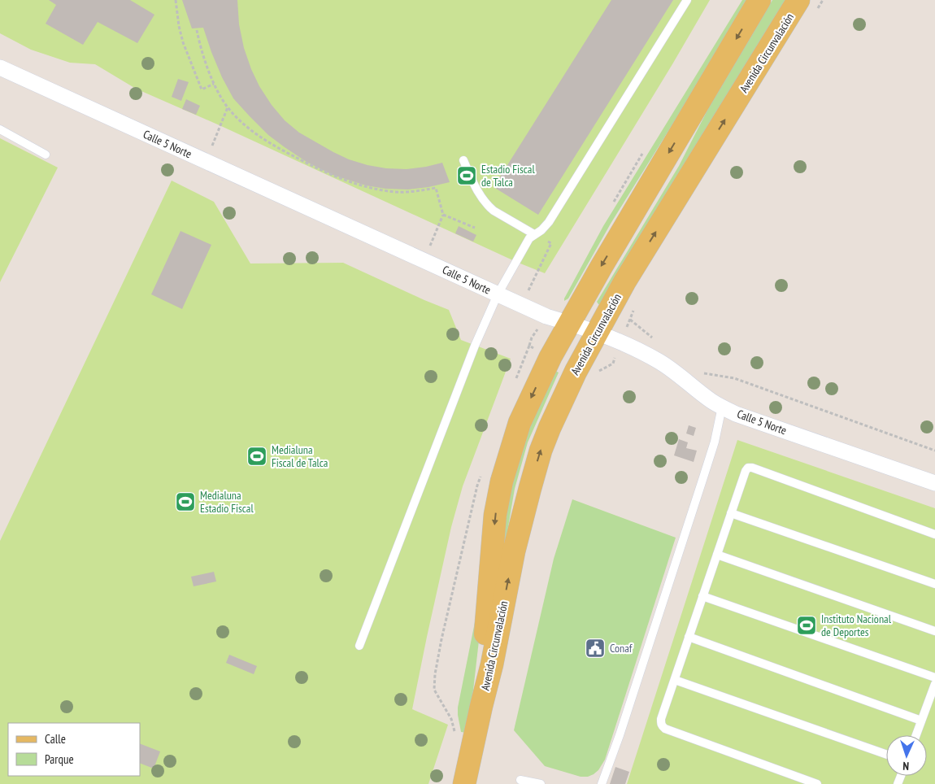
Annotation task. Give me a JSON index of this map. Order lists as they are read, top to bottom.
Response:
{
  "streets": {
    "main road": ["Avenida Circunvalación"],
    "street": ["Calle 5 Norte"]
  },
  "crossings": [
    ["Avenida Circunvalación", "Calle 5 Norte"]
  ],
  "places": {
    "sports": [
      "Estadio Fiscal de Talca",
      "Medialuna Fiscal de Talca",
      "Medialuna Estadio Fiscal",
      "Instituto Nacional de Deportes"
    ],
    "public building": ["Conaf"]
  },
  "legend": ["Calle", "Parque"],
  "north": "bottom"
}
